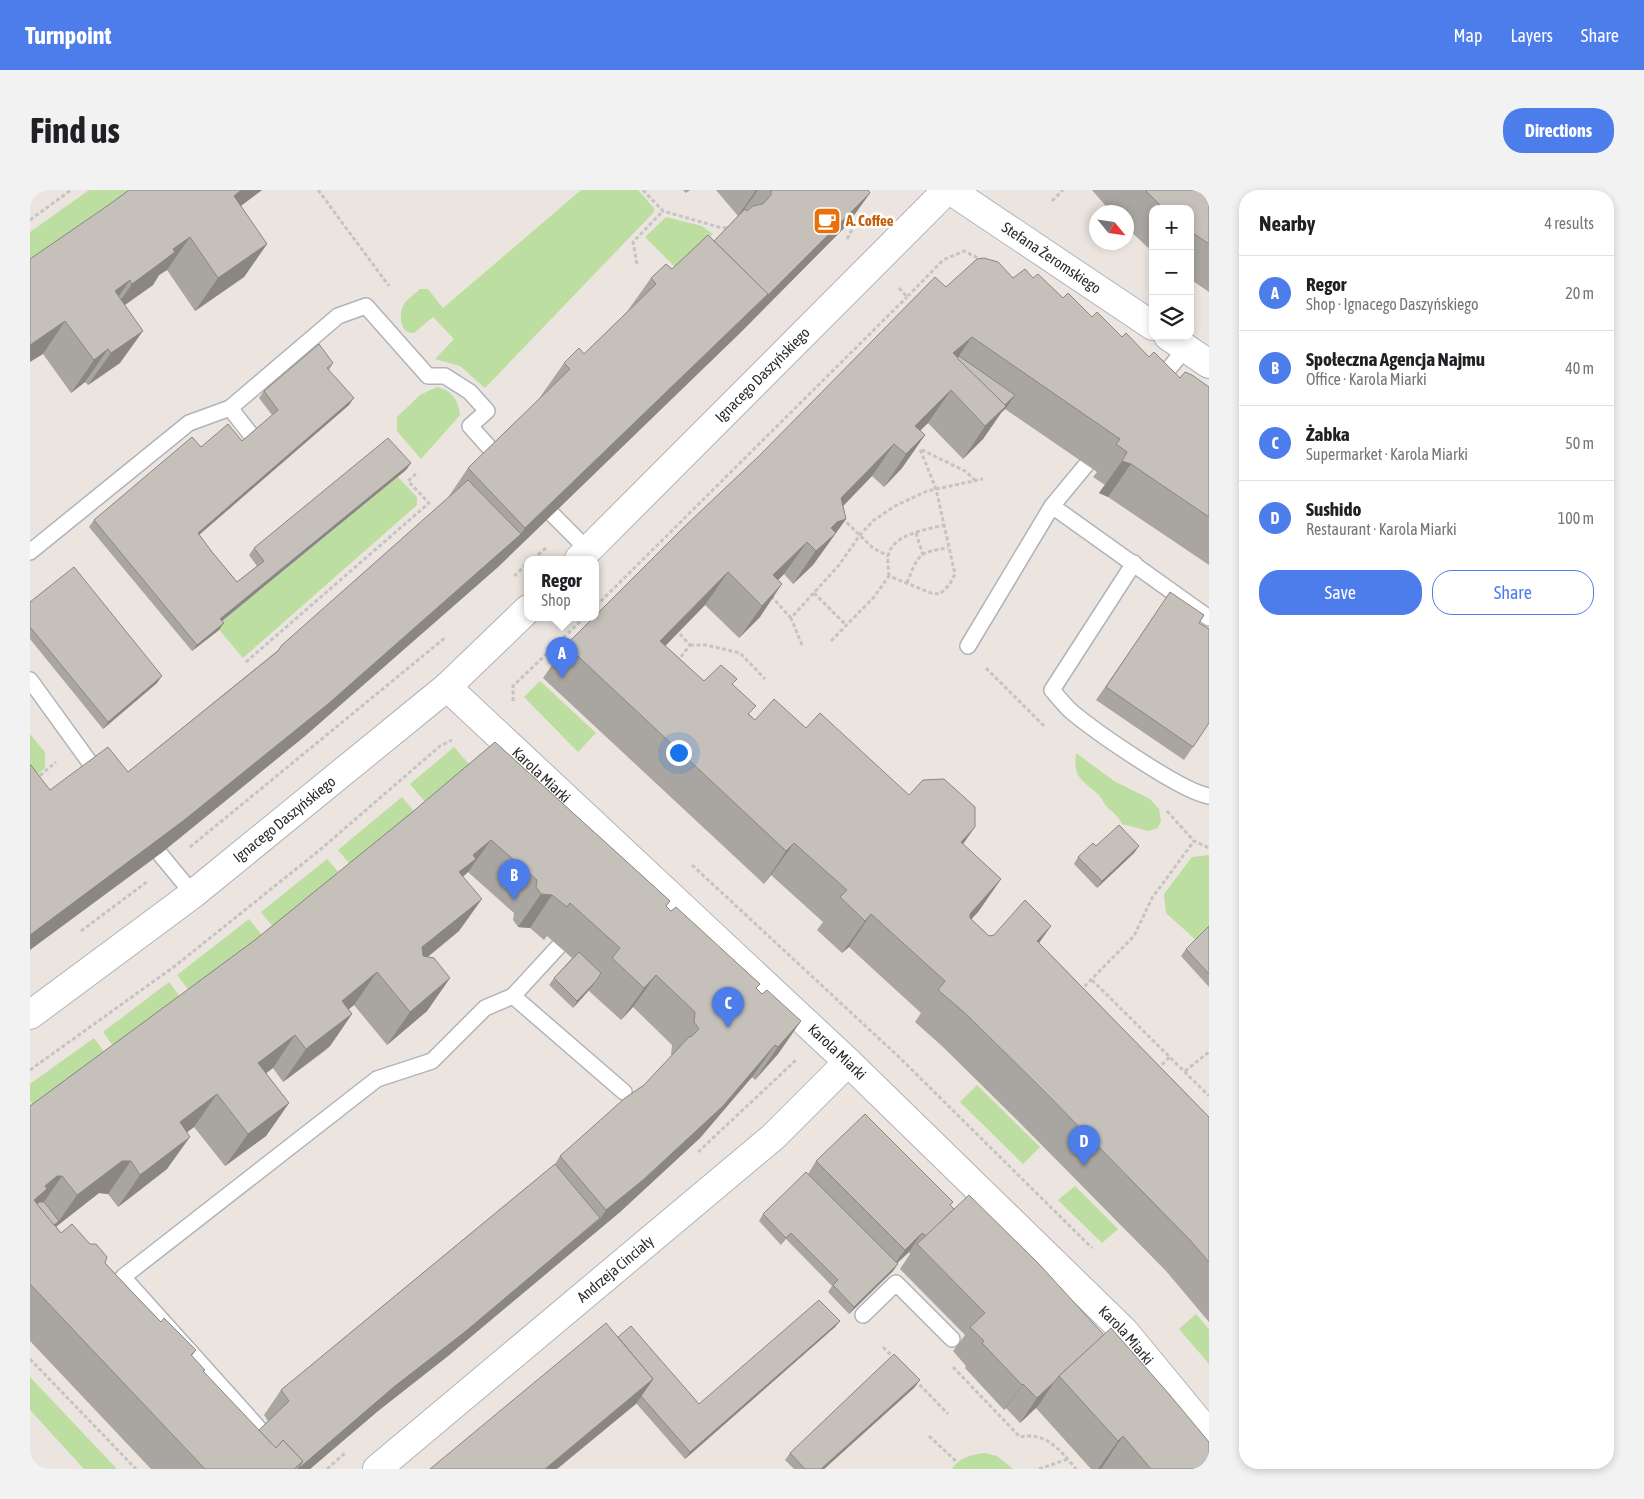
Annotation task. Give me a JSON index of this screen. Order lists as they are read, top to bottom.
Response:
{
  "streets": {
    "street": [
      "Stefana Żeromskiego",
      "Ignacego Daszyńskiego",
      "Karola Miarki",
      "Andrzeja Cinciały"
    ]
  },
  "crossings": [
    ["Stefana Żeromskiego", "Ignacego Daszyńskiego"],
    ["Ignacego Daszyńskiego", "Karola Miarki"],
    ["Karola Miarki", "Andrzeja Cinciały"]
  ],
  "places": {
    "cafe": ["A. Coffee"]
  },
  "north": "bottom right",
  "page": {
    "header": "Turnpoint",
    "nav": ["Map", "Layers", "Share"],
    "buttons": [
      "Directions",
      ["Save", "Share"]
    ],
    "title": "Find us",
    "heading": ["Nearby", "4 results"],
    "map_buttons": ["+", "−"],
    "list": [
      {
        "mark": "A",
        "name": "Regor",
        "note": "Shop · Ignacego Daszyńskiego",
        "value": "20 m"
      },
      {
        "mark": "B",
        "name": "Społeczna Agencja Najmu",
        "note": "Office · Karola Miarki",
        "value": "40 m"
      },
      {
        "mark": "C",
        "name": "Żabka",
        "note": "Supermarket · Karola Miarki",
        "value": "50 m"
      },
      {
        "mark": "D",
        "name": "Sushido",
        "note": "Restaurant · Karola Miarki",
        "value": "100 m"
      }
    ],
    "popup": ["Regor", "Shop"],
    "pins": [
      "A",
      "B",
      "C",
      "D"
    ]
  }
}
